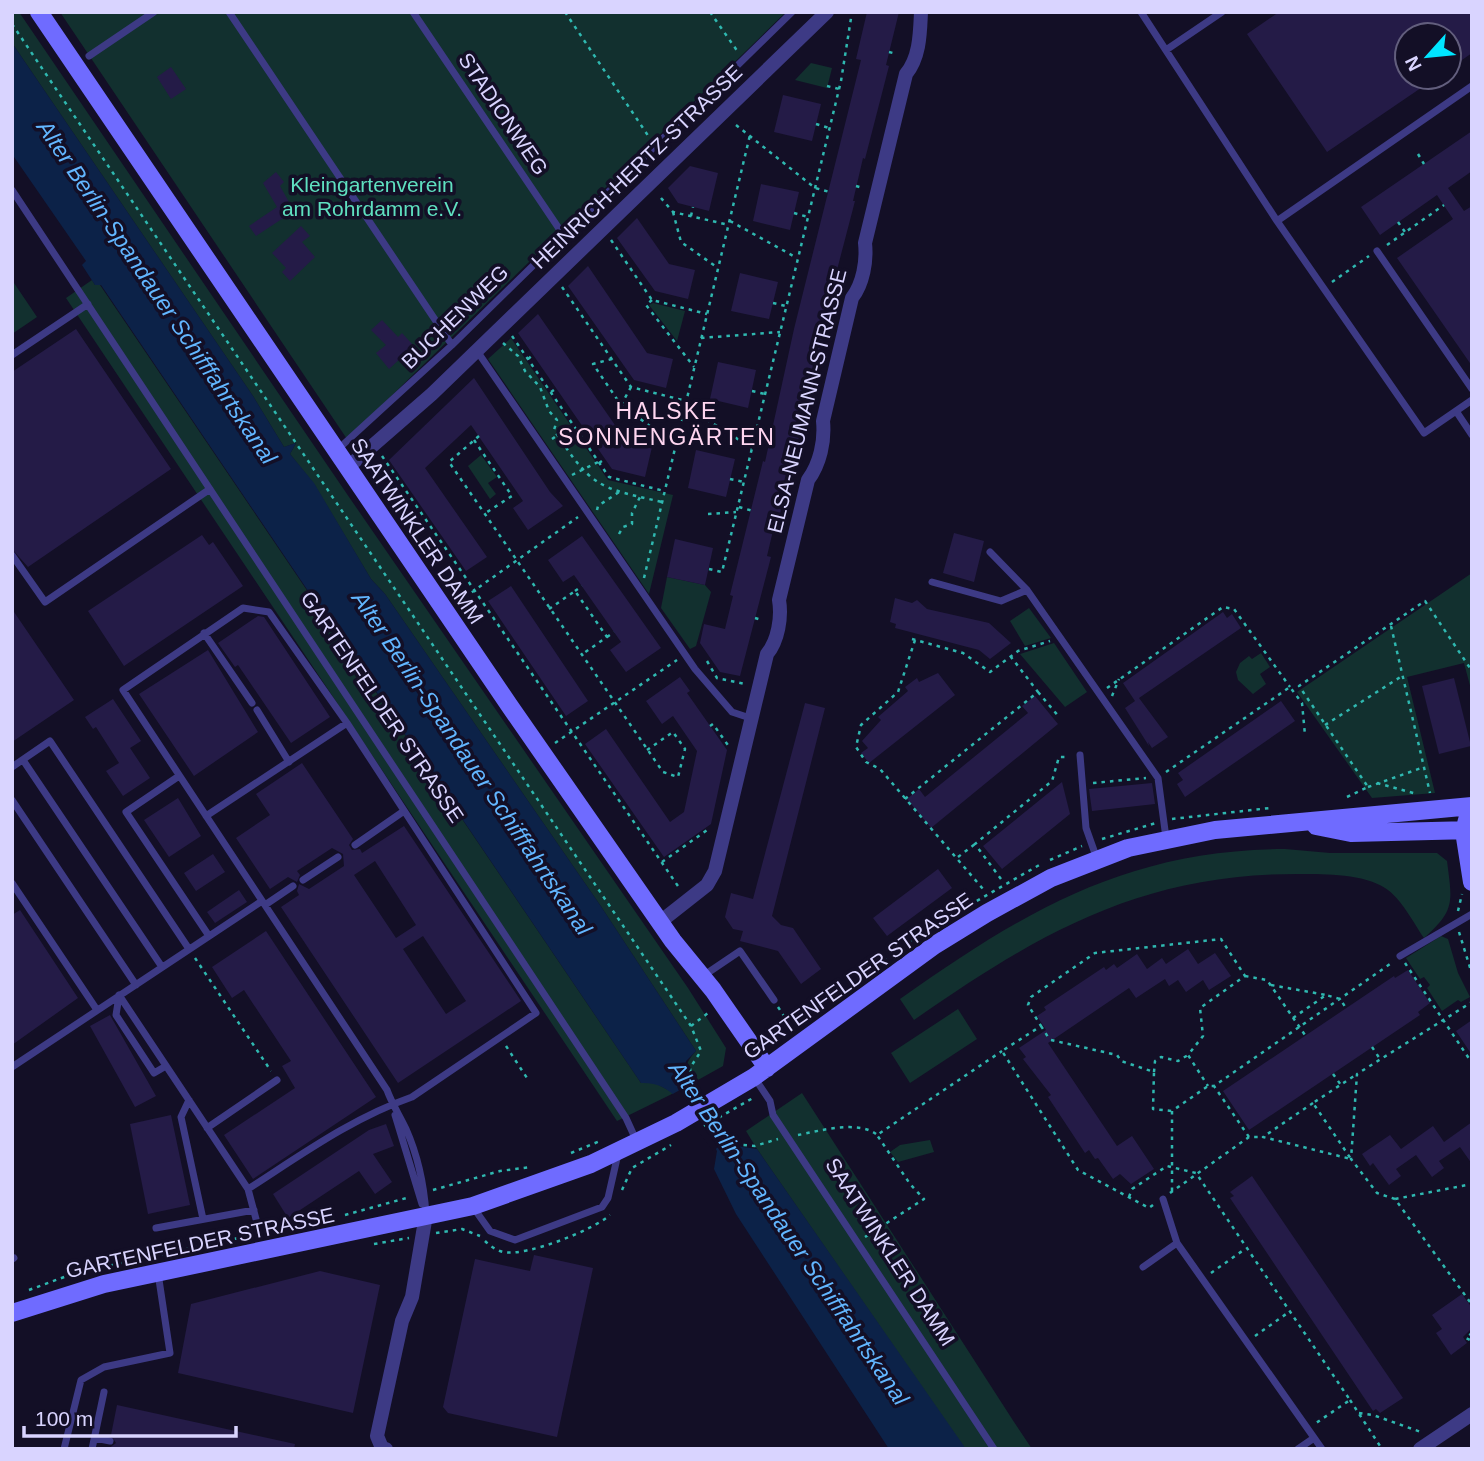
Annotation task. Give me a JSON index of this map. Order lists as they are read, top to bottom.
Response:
{
  "streets": {
    "main road": ["SAATWINKLER DAMM", "GARTENFELDER STRASSE"],
    "street": ["HEINRICH-HERTZ-STRASSE", "ELSA-NEUMANN-STRASSE"],
    "lane": ["STADIONWEG", "BUCHENWEG"]
  },
  "crossings": [
    ["STADIONWEG", "BUCHENWEG"],
    ["HEINRICH-HERTZ-STRASSE", "SAATWINKLER DAMM"],
    ["BUCHENWEG", "SAATWINKLER DAMM"],
    ["ELSA-NEUMANN-STRASSE", "SAATWINKLER DAMM"],
    ["SAATWINKLER DAMM", "GARTENFELDER STRASSE"]
  ],
  "districts": ["HALSKE SONNENGÄRTEN"],
  "water": ["Alter Berlin-Spandauer Schifffahrtskanal"],
  "parks": ["Kleingartenverein am Rohrdamm e.V."],
  "scale_bar": "100 m",
  "north": "bottom left"
}
